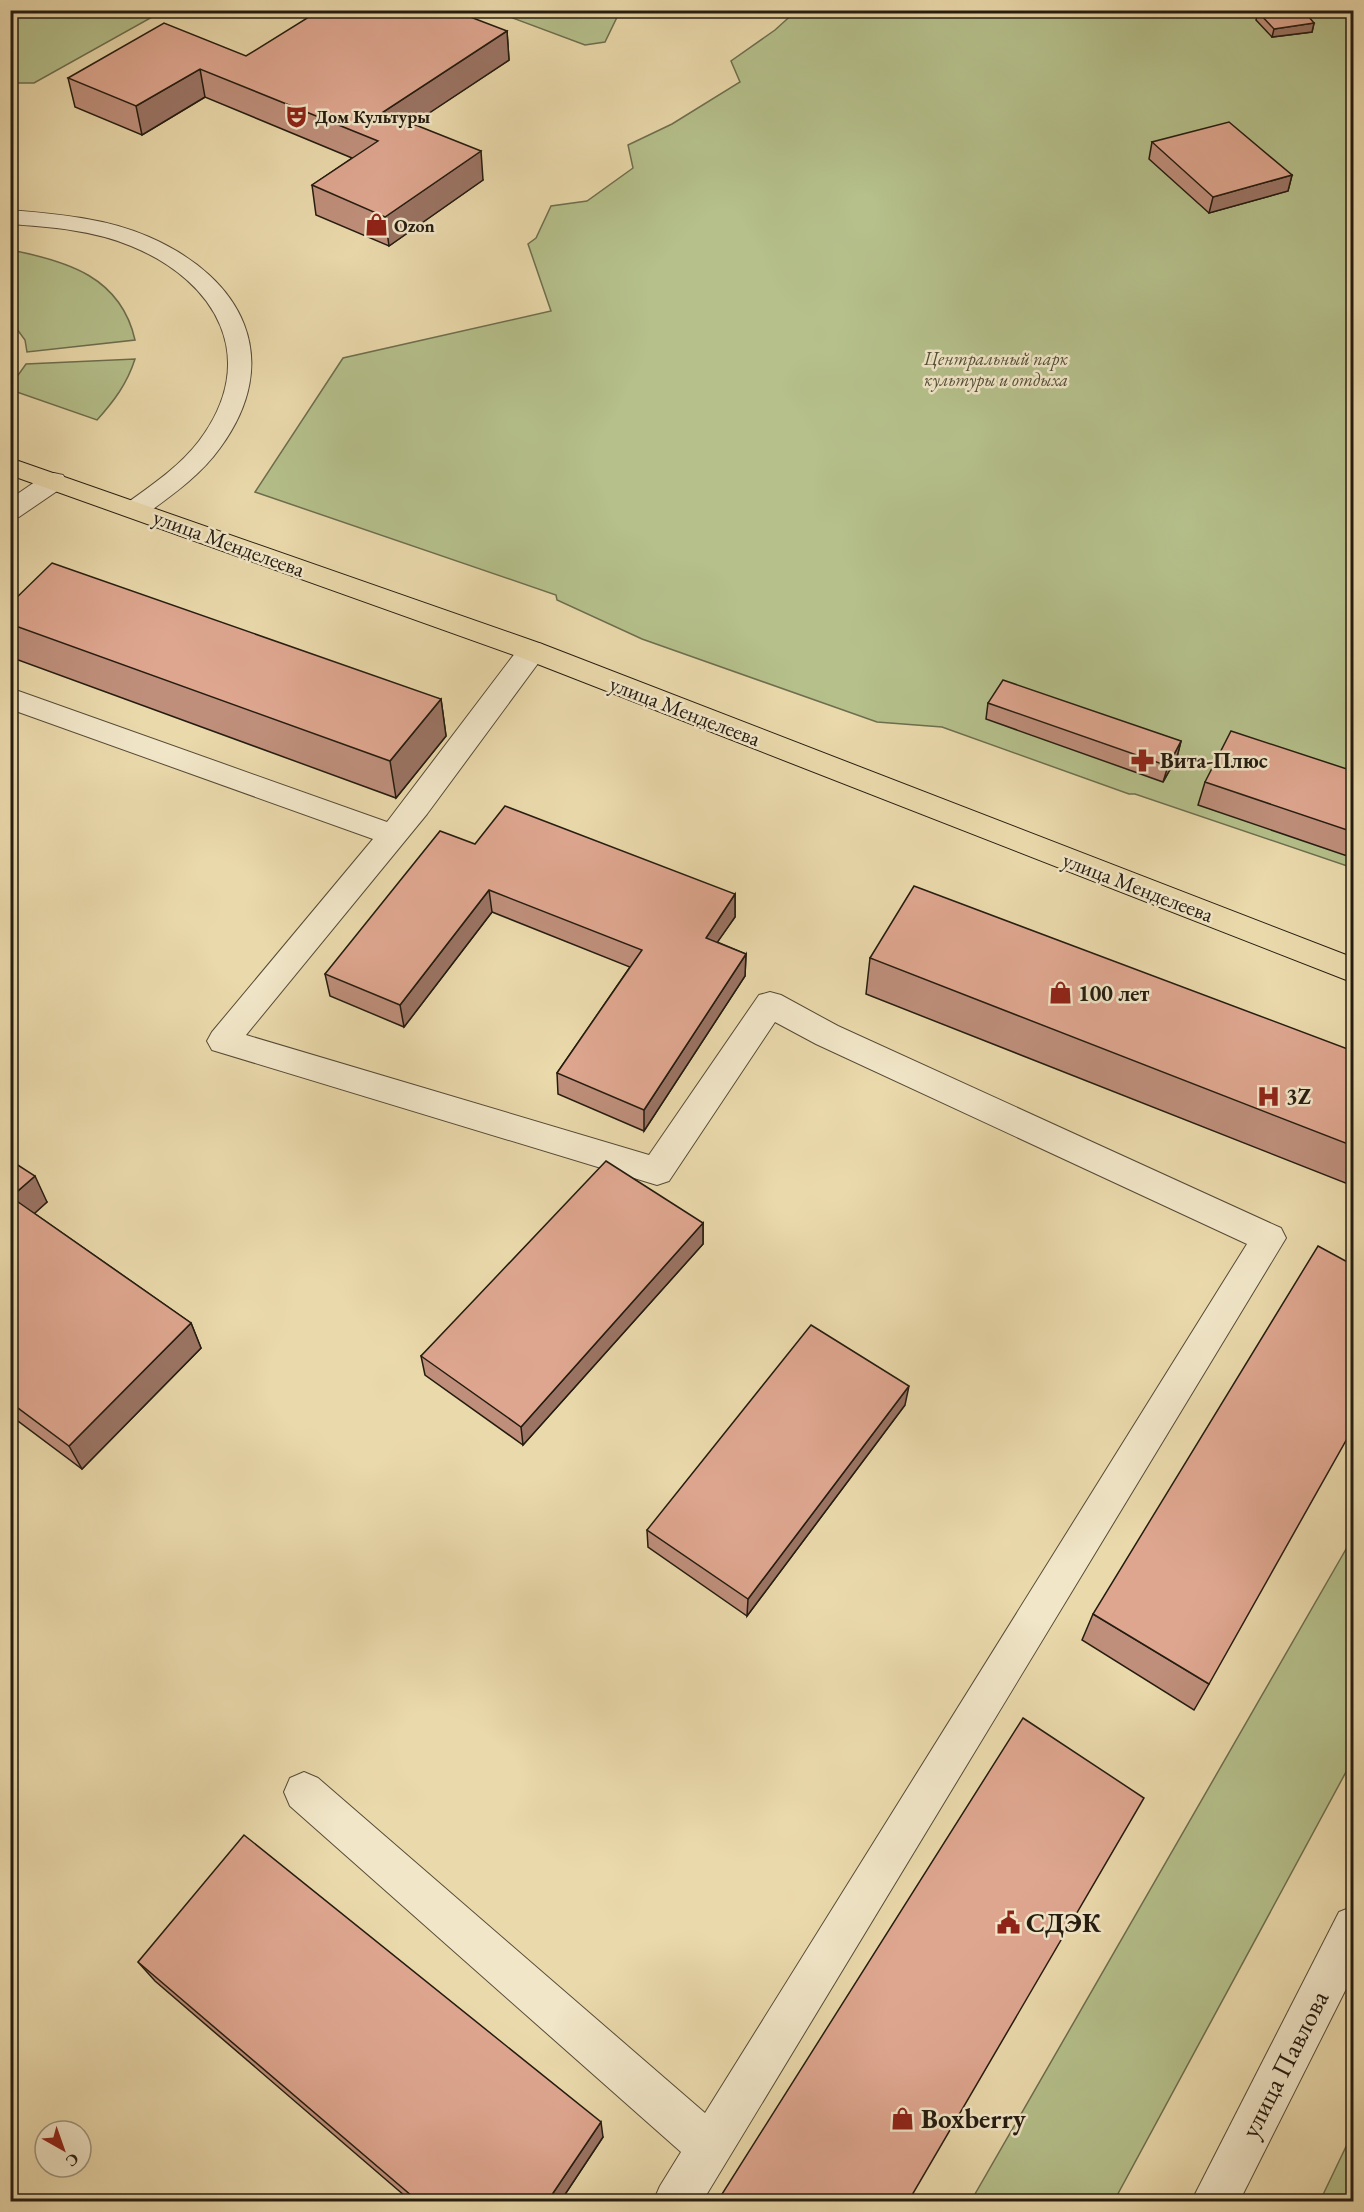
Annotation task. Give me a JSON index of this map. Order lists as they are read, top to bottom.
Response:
{
  "streets": {
    "main road": ["улица Менделеева"],
    "street": ["улица Павлова"]
  },
  "parks": ["Центральный парк культуры и отдыха"],
  "places": {
    "theatre": ["Дом Культуры"],
    "shop": ["Ozon", "100 лет", "Boxberry"],
    "pharmacy": ["Вита-Плюс"],
    "hospital": ["3Z"],
    "public building": ["СДЭК"]
  },
  "north": "bottom right"
}
